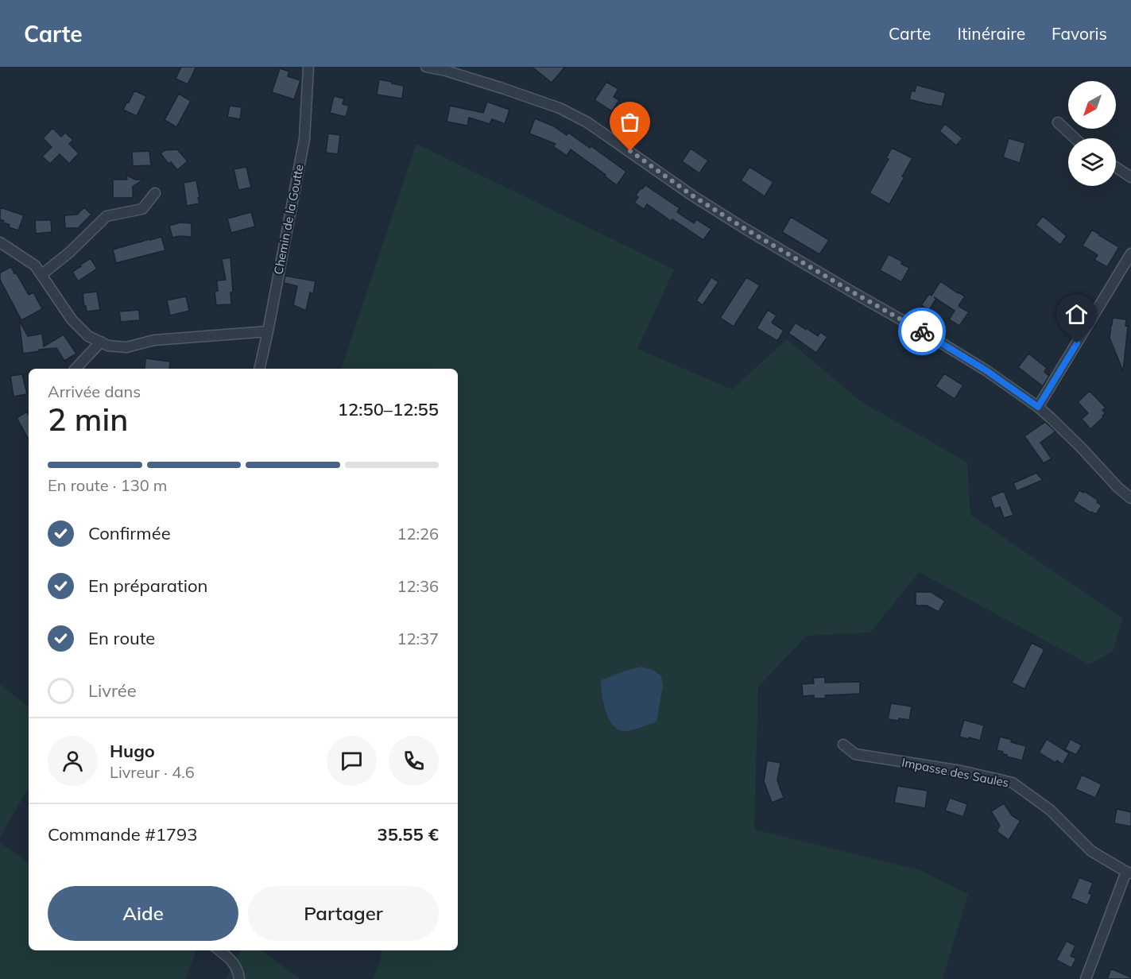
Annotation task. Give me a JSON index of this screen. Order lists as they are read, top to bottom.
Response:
{
  "streets": {
    "street": ["Chemin de la Goutte", "Impasse des Saules"]
  },
  "north": "bottom left",
  "page": {
    "header": "Carte",
    "nav": ["Carte", "Itinéraire", "Favoris"],
    "heading": ["2 min", "Arrivée dans", "12:50–12:55"],
    "panel": [
      "Hugo",
      "Livreur · 4.6",
      "Commande #1793",
      "35.55 €"
    ],
    "bar": "En route · 130 m",
    "list": [
      ["Confirmée", "12:26"],
      ["En préparation", "12:36"],
      ["En route", "12:37"],
      "Livrée"
    ],
    "buttons": ["Aide", "Partager"]
  }
}
